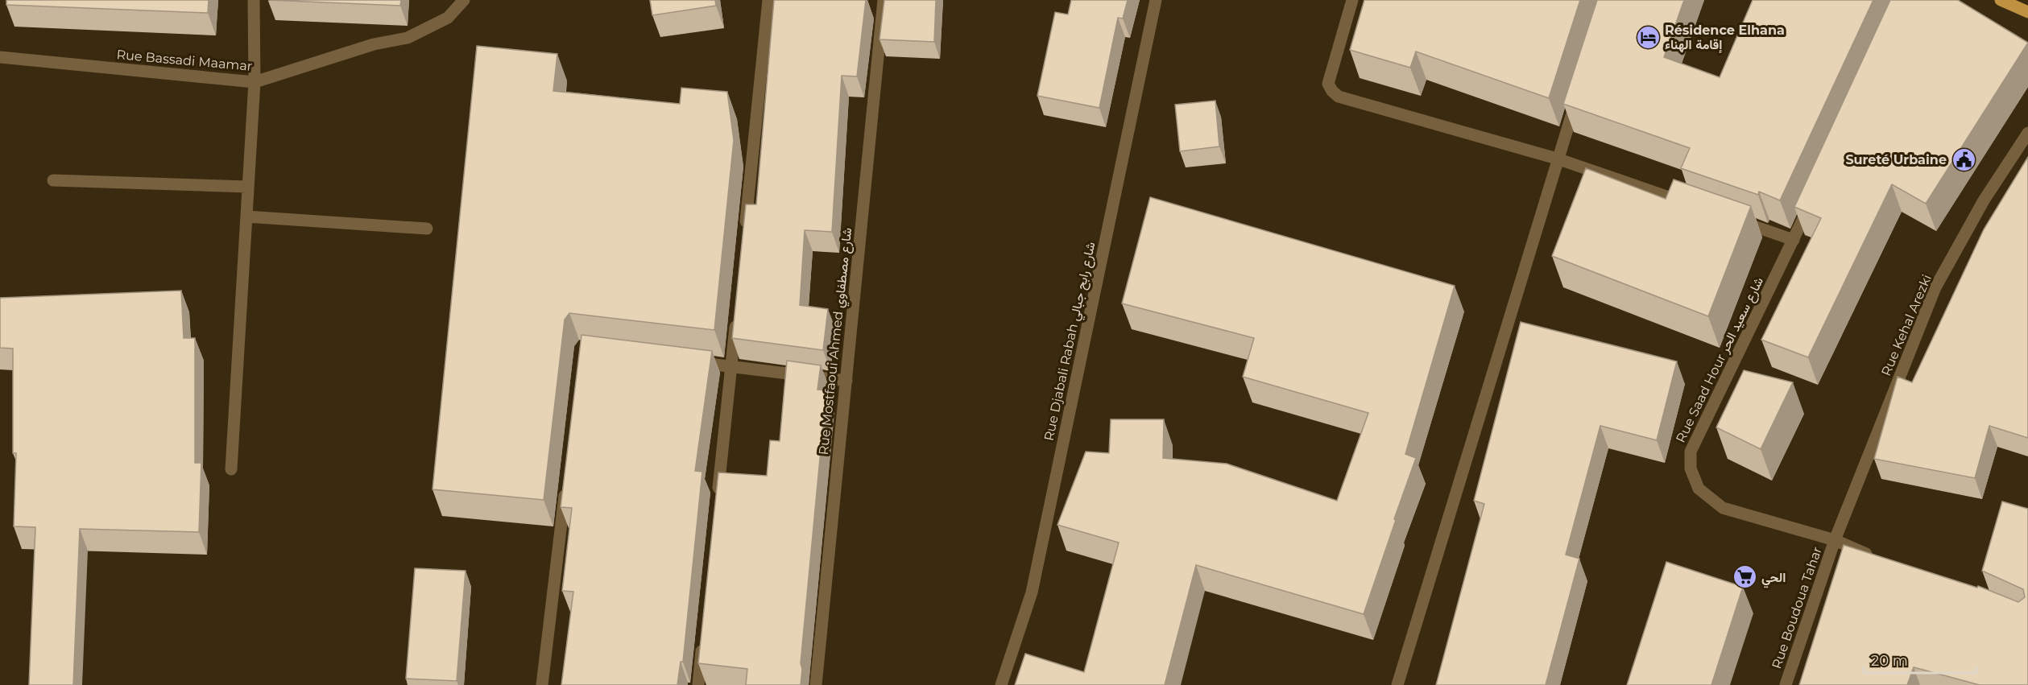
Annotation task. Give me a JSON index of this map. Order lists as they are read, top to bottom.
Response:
{
  "streets": {
    "street": [
      "Rue Bassadi Maamar",
      "Rue Kehal Arezki",
      "Rue Mostfaoui Ahmed شارع مصطفاوي",
      "Rue Djabali Rabah شارع رابح جبالي",
      "Rue Saad Hour شارع سعيد الحر",
      "Rue Boudoua Tahar"
    ]
  },
  "crossings": [
    ["Rue Kehal Arezki", "Rue Saad Hour شارع سعيد الحر"],
    ["Rue Kehal Arezki", "Rue Boudoua Tahar"],
    ["Rue Saad Hour شارع سعيد الحر", "Rue Boudoua Tahar"]
  ],
  "places": {
    "hotel": ["Résidence Elhana إقامة الهناء"],
    "public building": ["Sureté Urbaine"],
    "supermarket": ["الحي"]
  },
  "scale_bar": "20 m"
}
